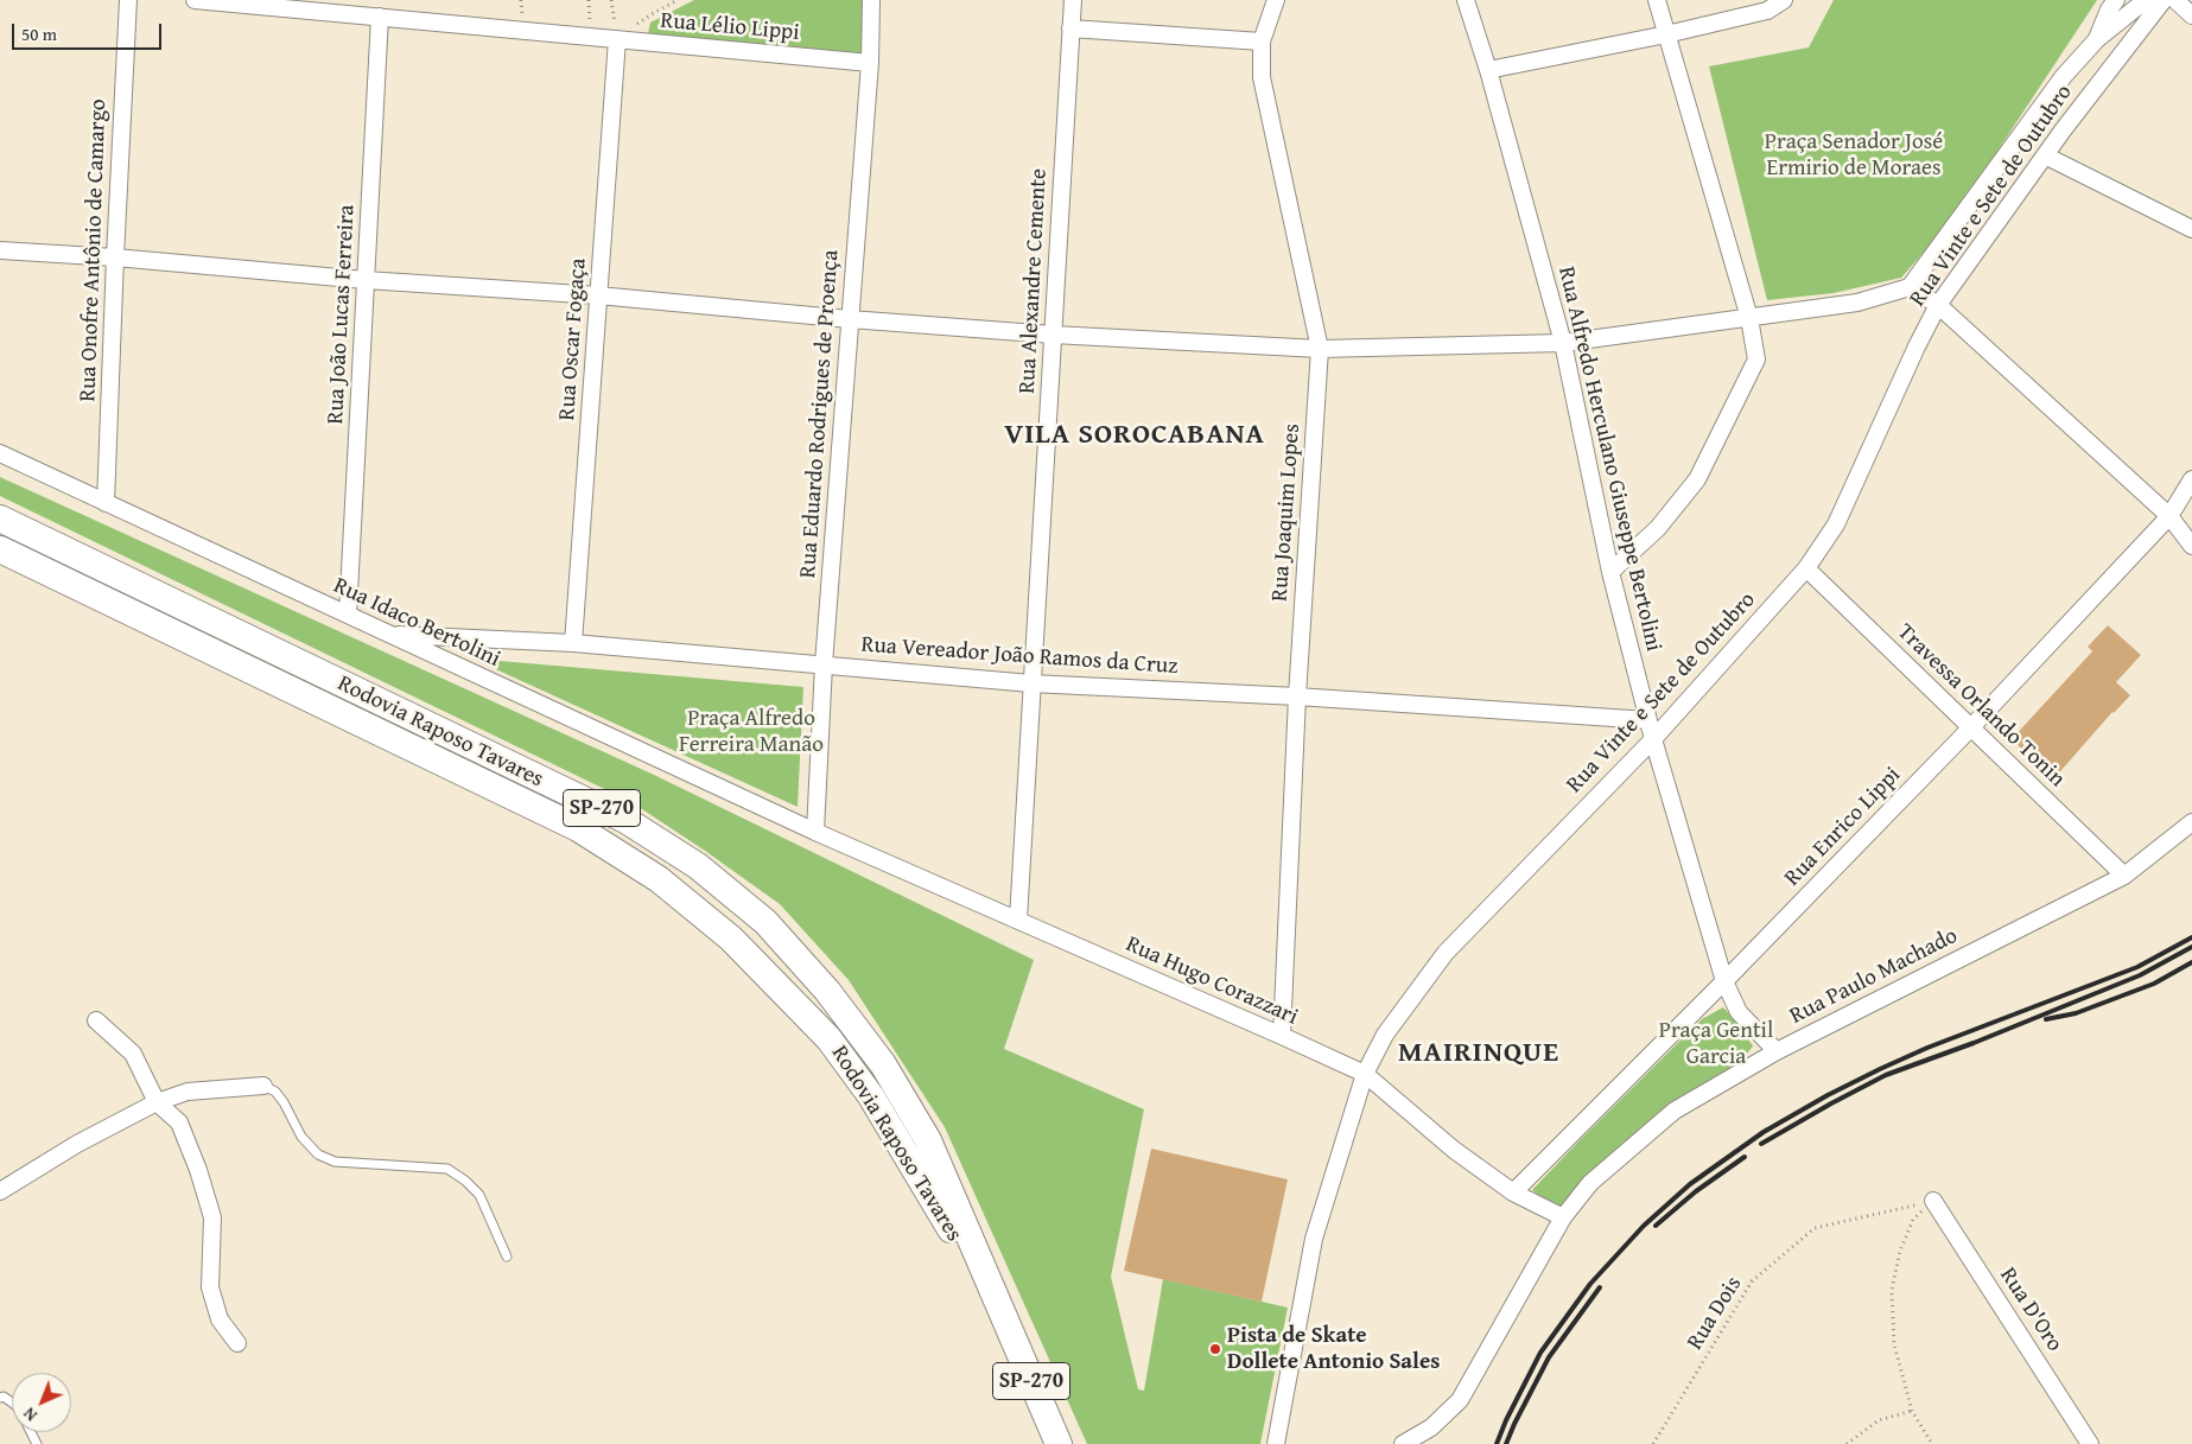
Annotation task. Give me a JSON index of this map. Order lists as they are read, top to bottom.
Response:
{
  "streets": {
    "highway": ["Rodovia Raposo Tavares", "SP-270"],
    "street": [
      "Rua Lélio Lippi",
      "Rua Vinte e Sete de Outubro",
      "Rua Onofre Antônio de Camargo",
      "Rua Alexandre Cemente",
      "Rua João Lucas Ferreira",
      "Rua Oscar Fogaça",
      "Rua Eduardo Rodrigues de Proença",
      "Rua Alfredo Herculano Giuseppe Bertolini",
      "Rua Joaquim Lopes",
      "Rua Idaco Bertolini",
      "Rua Vereador João Ramos da Cruz",
      "Travessa Orlando Tonin",
      "Rua Enrico Lippi",
      "Rua Paulo Machado",
      "Rua Hugo Corazzari",
      "Rua D'Oro"
    ],
    "path": ["Rua Dois"]
  },
  "crossings": [
    ["Rua Lélio Lippi", "Rua João Lucas Ferreira"],
    ["Rua Lélio Lippi", "Rua Oscar Fogaça"],
    ["Rua Lélio Lippi", "Rua Eduardo Rodrigues de Proença"],
    ["Rua Vinte e Sete de Outubro", "Rua Alfredo Herculano Giuseppe Bertolini"],
    ["Rua Vinte e Sete de Outubro", "Travessa Orlando Tonin"],
    ["Rua Vinte e Sete de Outubro", "Rua Hugo Corazzari"],
    ["Rua Onofre Antônio de Camargo", "Rua Idaco Bertolini"],
    ["Rua Alexandre Cemente", "Rua Vereador João Ramos da Cruz"],
    ["Rua Alexandre Cemente", "Rua Hugo Corazzari"],
    ["Rua João Lucas Ferreira", "Rua Idaco Bertolini"],
    ["Rua Oscar Fogaça", "Rua Vereador João Ramos da Cruz"],
    ["Rua Eduardo Rodrigues de Proença", "Rua Idaco Bertolini"],
    ["Rua Eduardo Rodrigues de Proença", "Rua Vereador João Ramos da Cruz"],
    ["Rua Eduardo Rodrigues de Proença", "Rua Hugo Corazzari"],
    ["Rua Alfredo Herculano Giuseppe Bertolini", "Rua Vereador João Ramos da Cruz"],
    ["Rua Alfredo Herculano Giuseppe Bertolini", "Rua Enrico Lippi"],
    ["Rua Alfredo Herculano Giuseppe Bertolini", "Rua Paulo Machado"],
    ["Rua Joaquim Lopes", "Rua Vereador João Ramos da Cruz"],
    ["Rua Joaquim Lopes", "Rua Hugo Corazzari"],
    ["Rua Idaco Bertolini", "Rua Vereador João Ramos da Cruz"],
    ["Rua Idaco Bertolini", "Rua Hugo Corazzari"],
    ["Travessa Orlando Tonin", "Rua Enrico Lippi"],
    ["Travessa Orlando Tonin", "Rua Paulo Machado"],
    ["Rua Enrico Lippi", "Rua Hugo Corazzari"],
    ["Rua Paulo Machado", "Rua Hugo Corazzari"],
    ["Rua D'Oro", "Rua Dois"]
  ],
  "districts": ["VILA SOROCABANA", "MAIRINQUE"],
  "parks": ["Praça Senador José Ermirio de Moraes", "Praça Alfredo Ferreira Manão", "Praça Gentil Garcia"],
  "places": ["Pista de Skate Dollete Antonio Sales"],
  "scale_bar": "50 m",
  "north": "bottom left"
}
